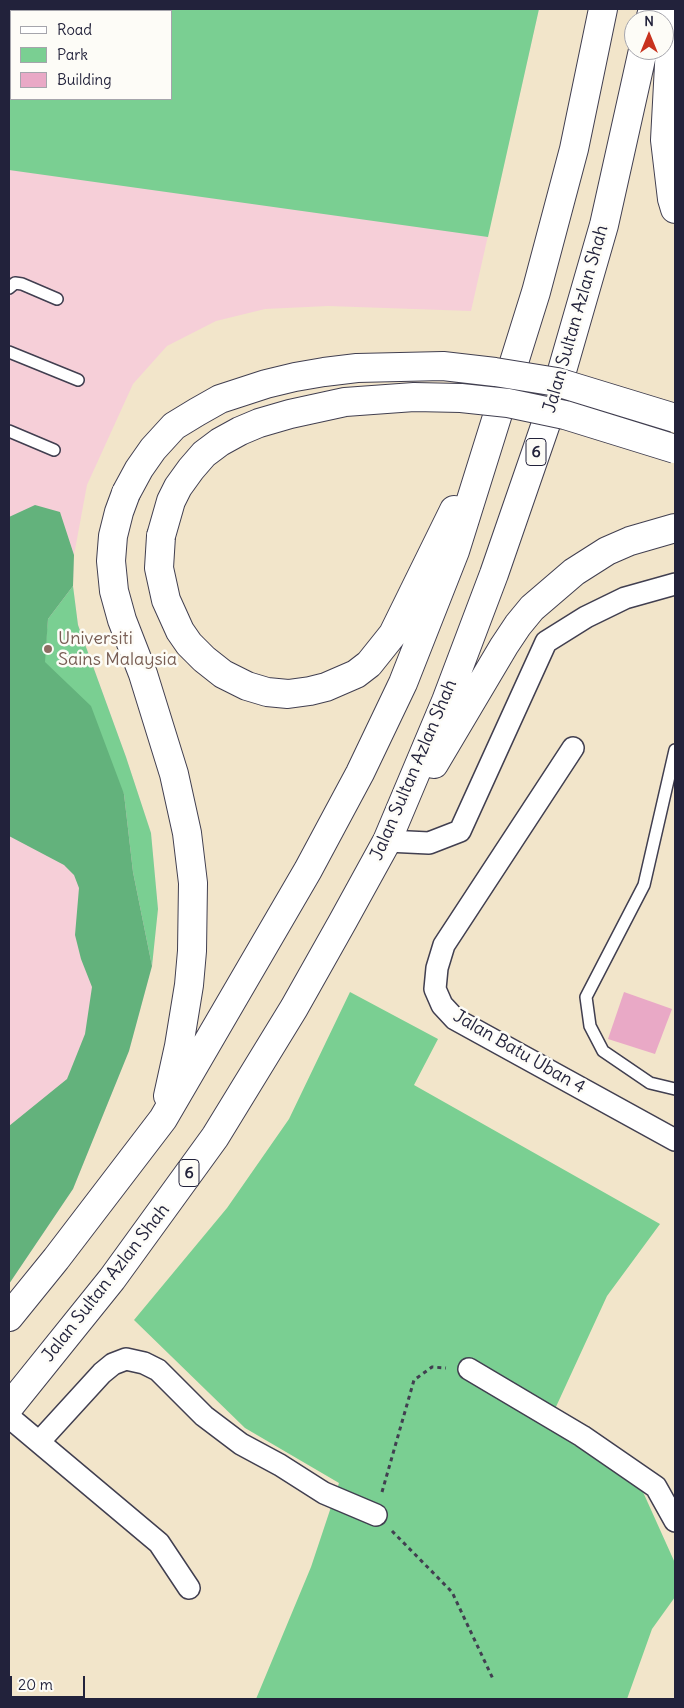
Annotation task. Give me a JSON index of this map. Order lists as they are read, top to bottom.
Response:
{
  "streets": {
    "highway": ["Jalan Sultan Azlan Shah", "6"],
    "street": ["Jalan Batu Uban 4"]
  },
  "places": ["Universiti Sains Malaysia"],
  "legend": ["Road", "Park", "Building"],
  "scale_bar": "20 m",
  "north": "top"
}
